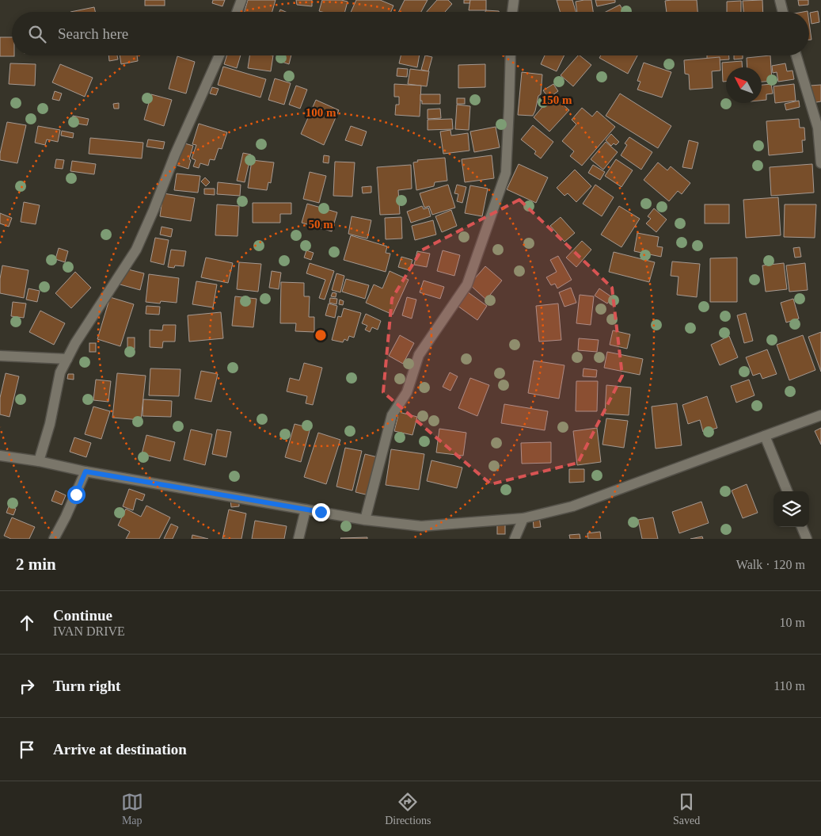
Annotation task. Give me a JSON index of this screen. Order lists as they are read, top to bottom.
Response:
{
  "north": "top left",
  "page": {
    "search": "Search here",
    "heading": ["2 min", "Walk · 120 m"],
    "list": [
      ["Continue", "IVAN DRIVE", "10 m"],
      ["Turn right", "110 m"],
      "Arrive at destination"
    ],
    "nav": ["Map", "Directions", "Saved"]
  },
  "rings": ["150 m", "100 m", "50 m"]
}
